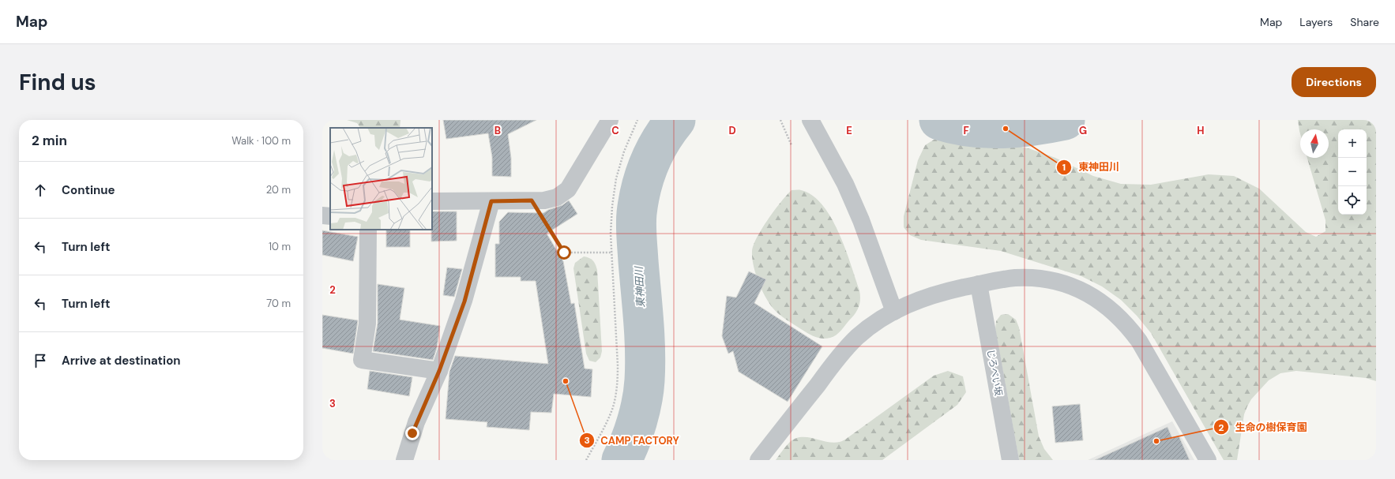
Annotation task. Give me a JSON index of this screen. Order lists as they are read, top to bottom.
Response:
{
  "streets": {
    "street": ["じろべい坂"]
  },
  "water": ["東神田川"],
  "places": ["東神田川", "CAMP FACTORY", "生命の樹保育園"],
  "north": "top",
  "page": {
    "header": "Map",
    "nav": ["Map", "Layers", "Share"],
    "buttons": "Directions",
    "title": "Find us",
    "heading": ["2 min", "Walk · 100 m"],
    "map_buttons": ["+", "−"],
    "list": [
      ["Continue", "20 m"],
      ["Turn left", "10 m"],
      ["Turn left", "70 m"],
      "Arrive at destination"
    ]
  },
  "grid": {
    "columns": [
      "B",
      "C",
      "D",
      "E",
      "F",
      "G",
      "H"
    ],
    "rows": ["2", "3"]
  }
}
